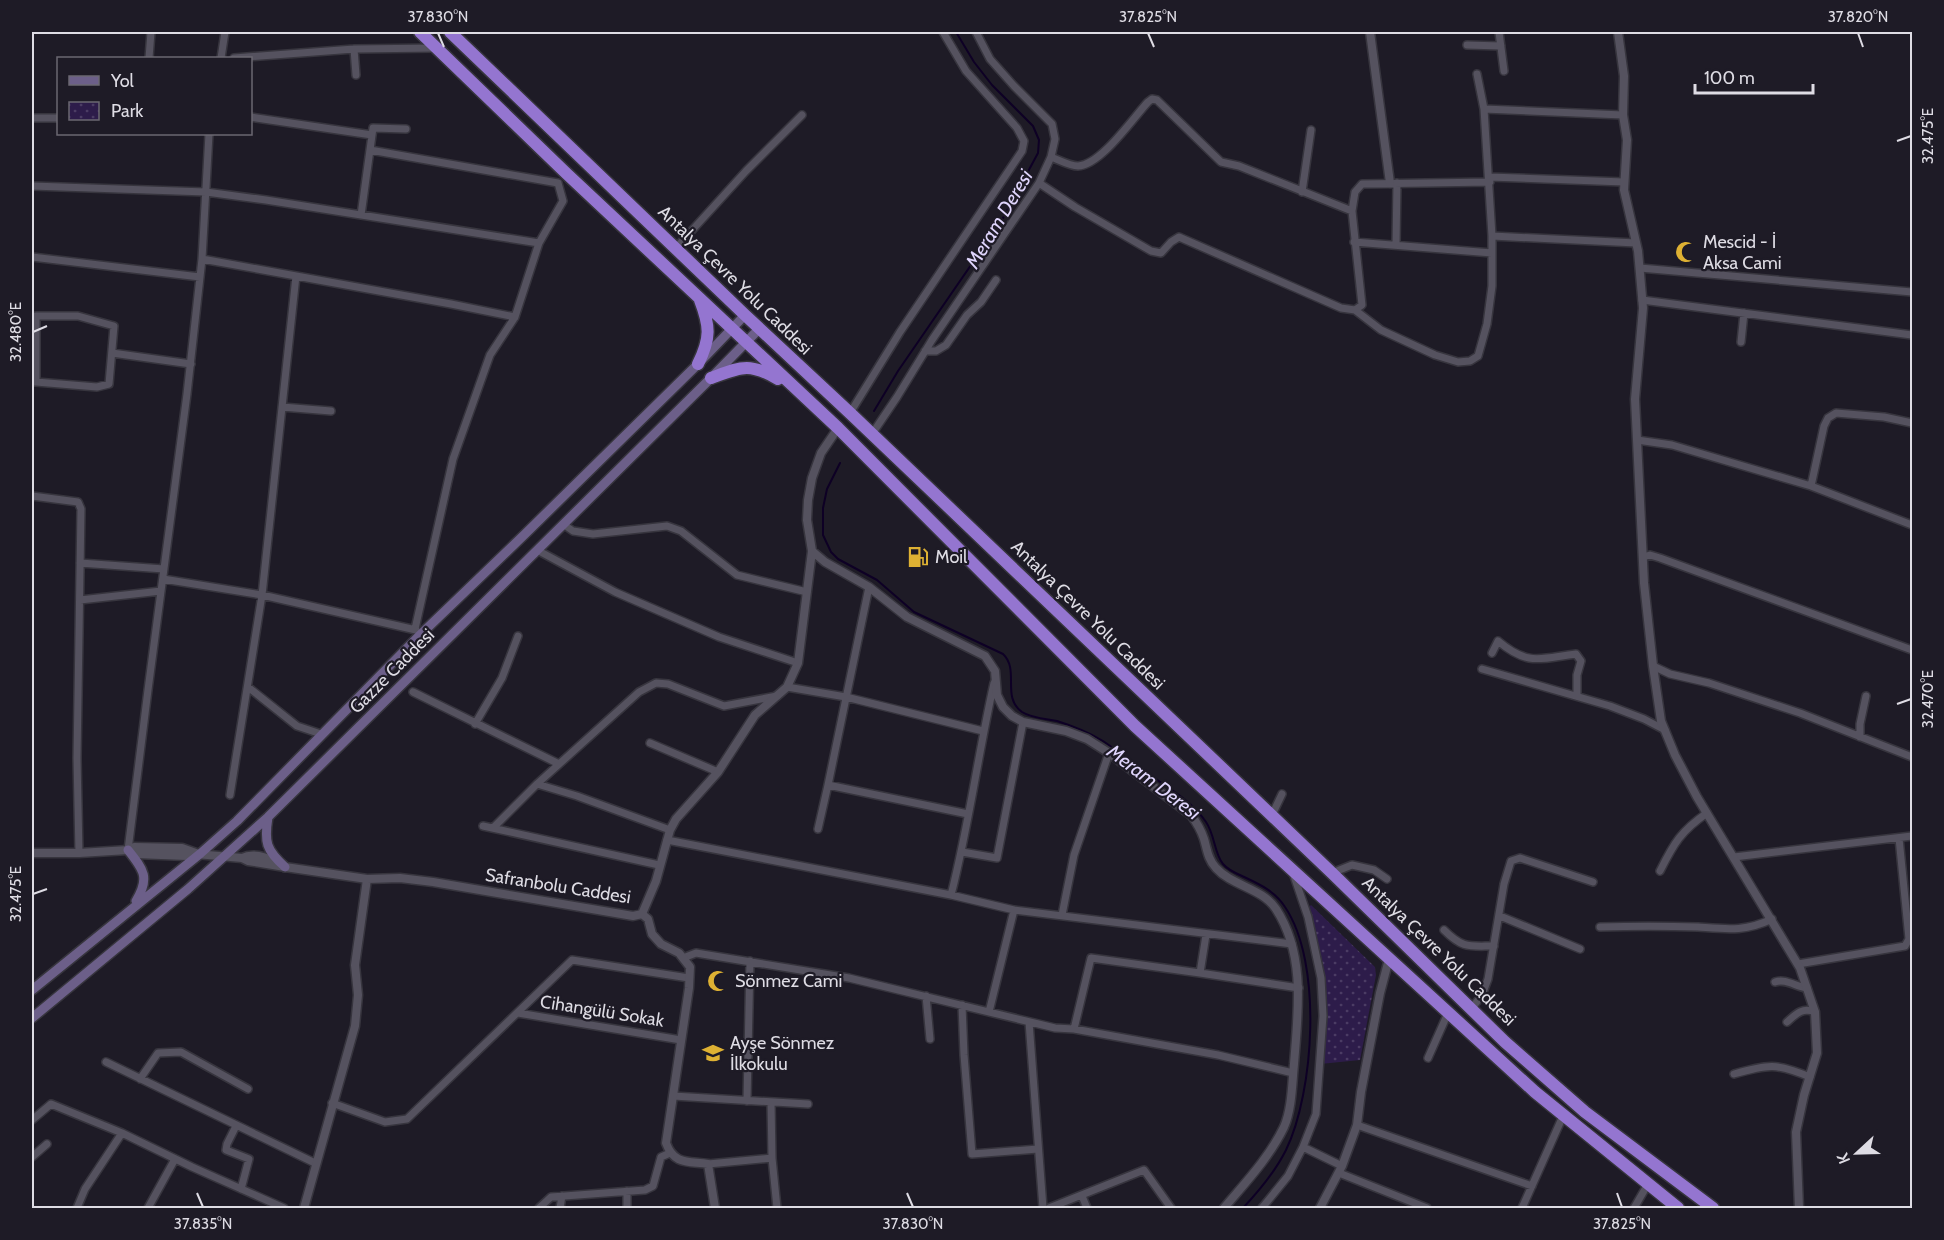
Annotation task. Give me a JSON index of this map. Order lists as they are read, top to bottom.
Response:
{
  "streets": {
    "highway": ["Antalya Çevre Yolu Caddesi"],
    "main road": ["Gazze Caddesi"],
    "street": ["Safranbolu Caddesi", "Cihangülü Sokak"]
  },
  "crossings": [
    ["Antalya Çevre Yolu Caddesi", "Gazze Caddesi"],
    ["Antalya Çevre Yolu Caddesi", "Safranbolu Caddesi"],
    ["Gazze Caddesi", "Safranbolu Caddesi"]
  ],
  "water": ["Meram Deresi"],
  "places": {
    "mosque": ["Mescid - İ Aksa Cami", "Sönmez Cami"],
    "fuel station": ["Moil"],
    "school or university": ["Ayşe Sönmez İlkokulu"]
  },
  "legend": ["Yol", "Park"],
  "scale_bar": "100 m",
  "north": "left",
  "coordinates": [
    "37.830°N",
    "37.825°N",
    "37.820°N",
    "32.475°E",
    "32.480°E",
    "32.470°E",
    "37.835°N"
  ]
}
